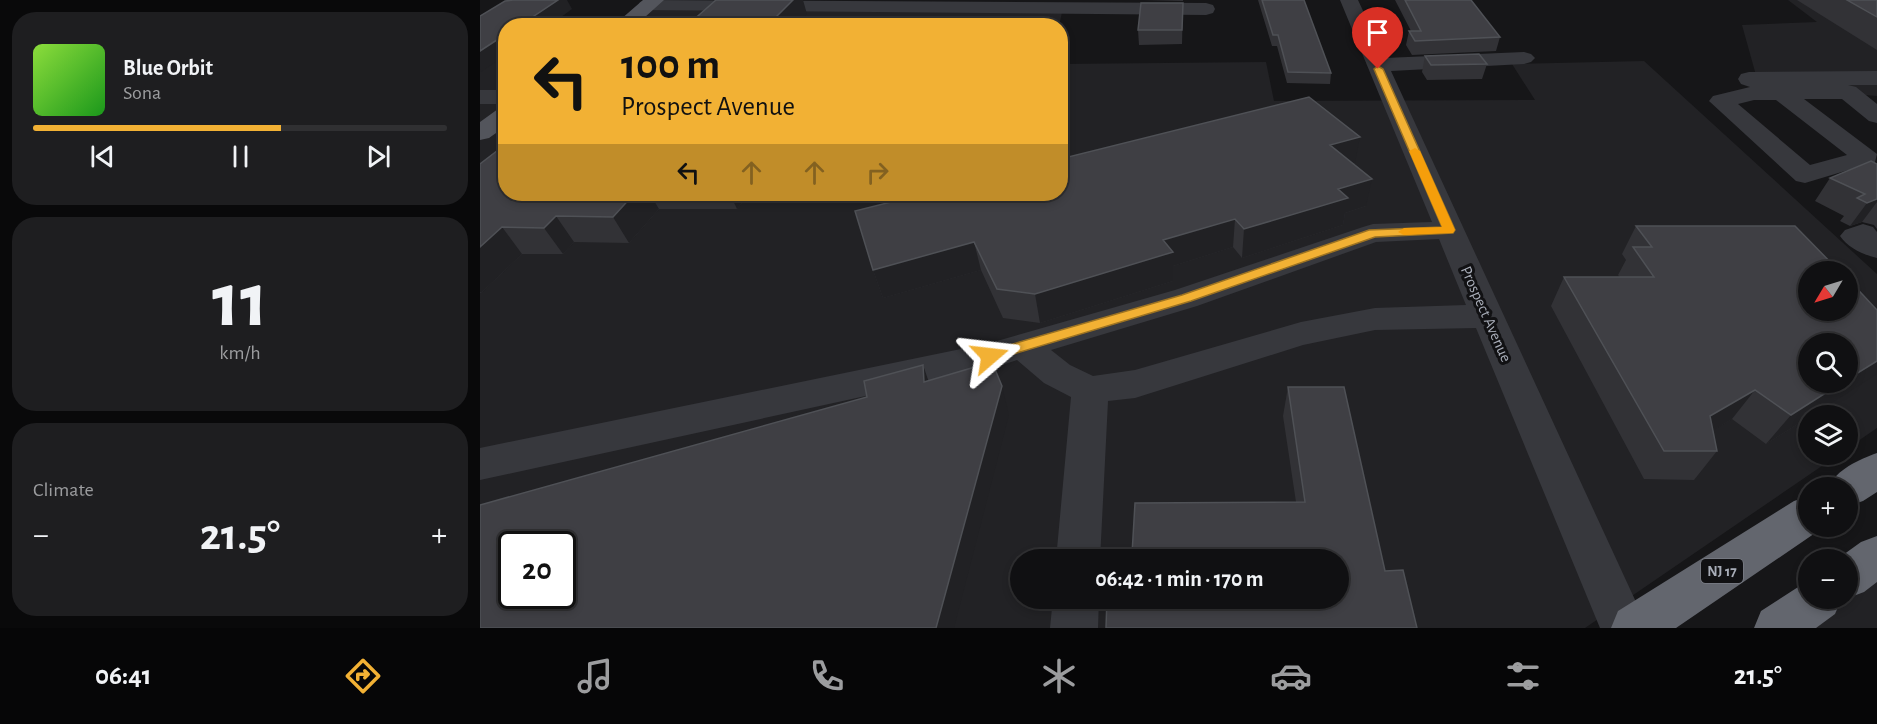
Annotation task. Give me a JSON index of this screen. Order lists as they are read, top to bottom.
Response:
{
  "streets": {
    "highway": ["NJ 17"],
    "street": ["Prospect Avenue"]
  },
  "north": "bottom left",
  "page": {
    "turn": ["100 m", "Prospect Avenue"],
    "song": ["Blue Orbit", "Sona"],
    "tile": [
      ["11", "km/h"],
      "Climate"
    ],
    "map_buttons": ["+", "−"],
    "heat": ["−", "21.5°", "+"],
    "limit": "20",
    "trip": "06:42 · 1 min · 170 m",
    "tabs": ["06:41", "21.5°"]
  }
}
